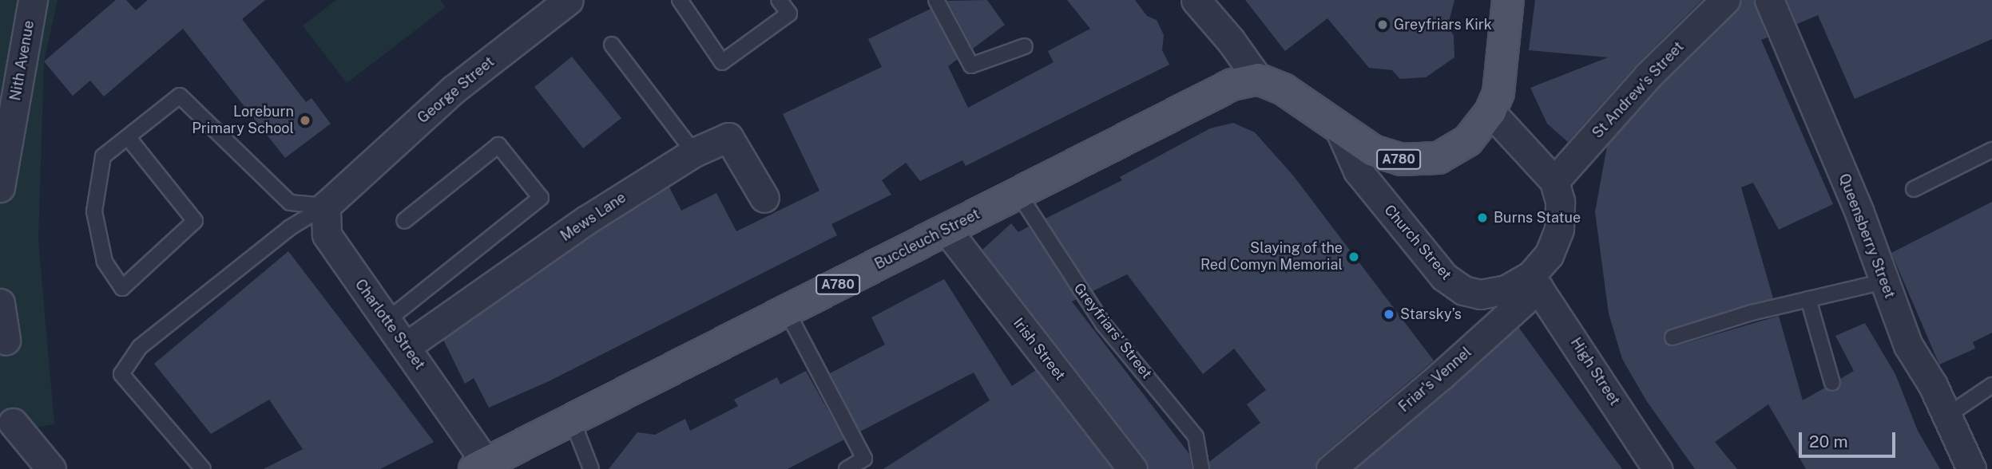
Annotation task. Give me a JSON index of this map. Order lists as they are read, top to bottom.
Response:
{
  "streets": {
    "main road": ["A780", "Buccleuch Street"],
    "street": [
      "Nith Avenue",
      "George Street",
      "St Andrew's Street",
      "Mews Lane",
      "Queensberry Street",
      "Church Street",
      "Charlotte Street",
      "Irish Street",
      "High Street",
      "Friar's Vennel"
    ],
    "lane": ["Greyfriars' Street"]
  },
  "crossings": [
    ["George Street", "Charlotte Street"],
    ["A780", "Buccleuch Street"],
    ["A780", "Church Street"],
    ["Mews Lane", "Charlotte Street"],
    ["Buccleuch Street", "Charlotte Street"],
    ["Buccleuch Street", "Greyfriars' Street"],
    ["Buccleuch Street", "Irish Street"],
    ["Church Street", "High Street"],
    ["Church Street", "Friar's Vennel"],
    ["High Street", "Friar's Vennel"]
  ],
  "places": [
    "Greyfriars Kirk",
    "Loreburn Primary School",
    "Burns Statue",
    "Slaying of the Red Comyn Memorial",
    "Starsky’s"
  ],
  "scale_bar": "20 m"
}
